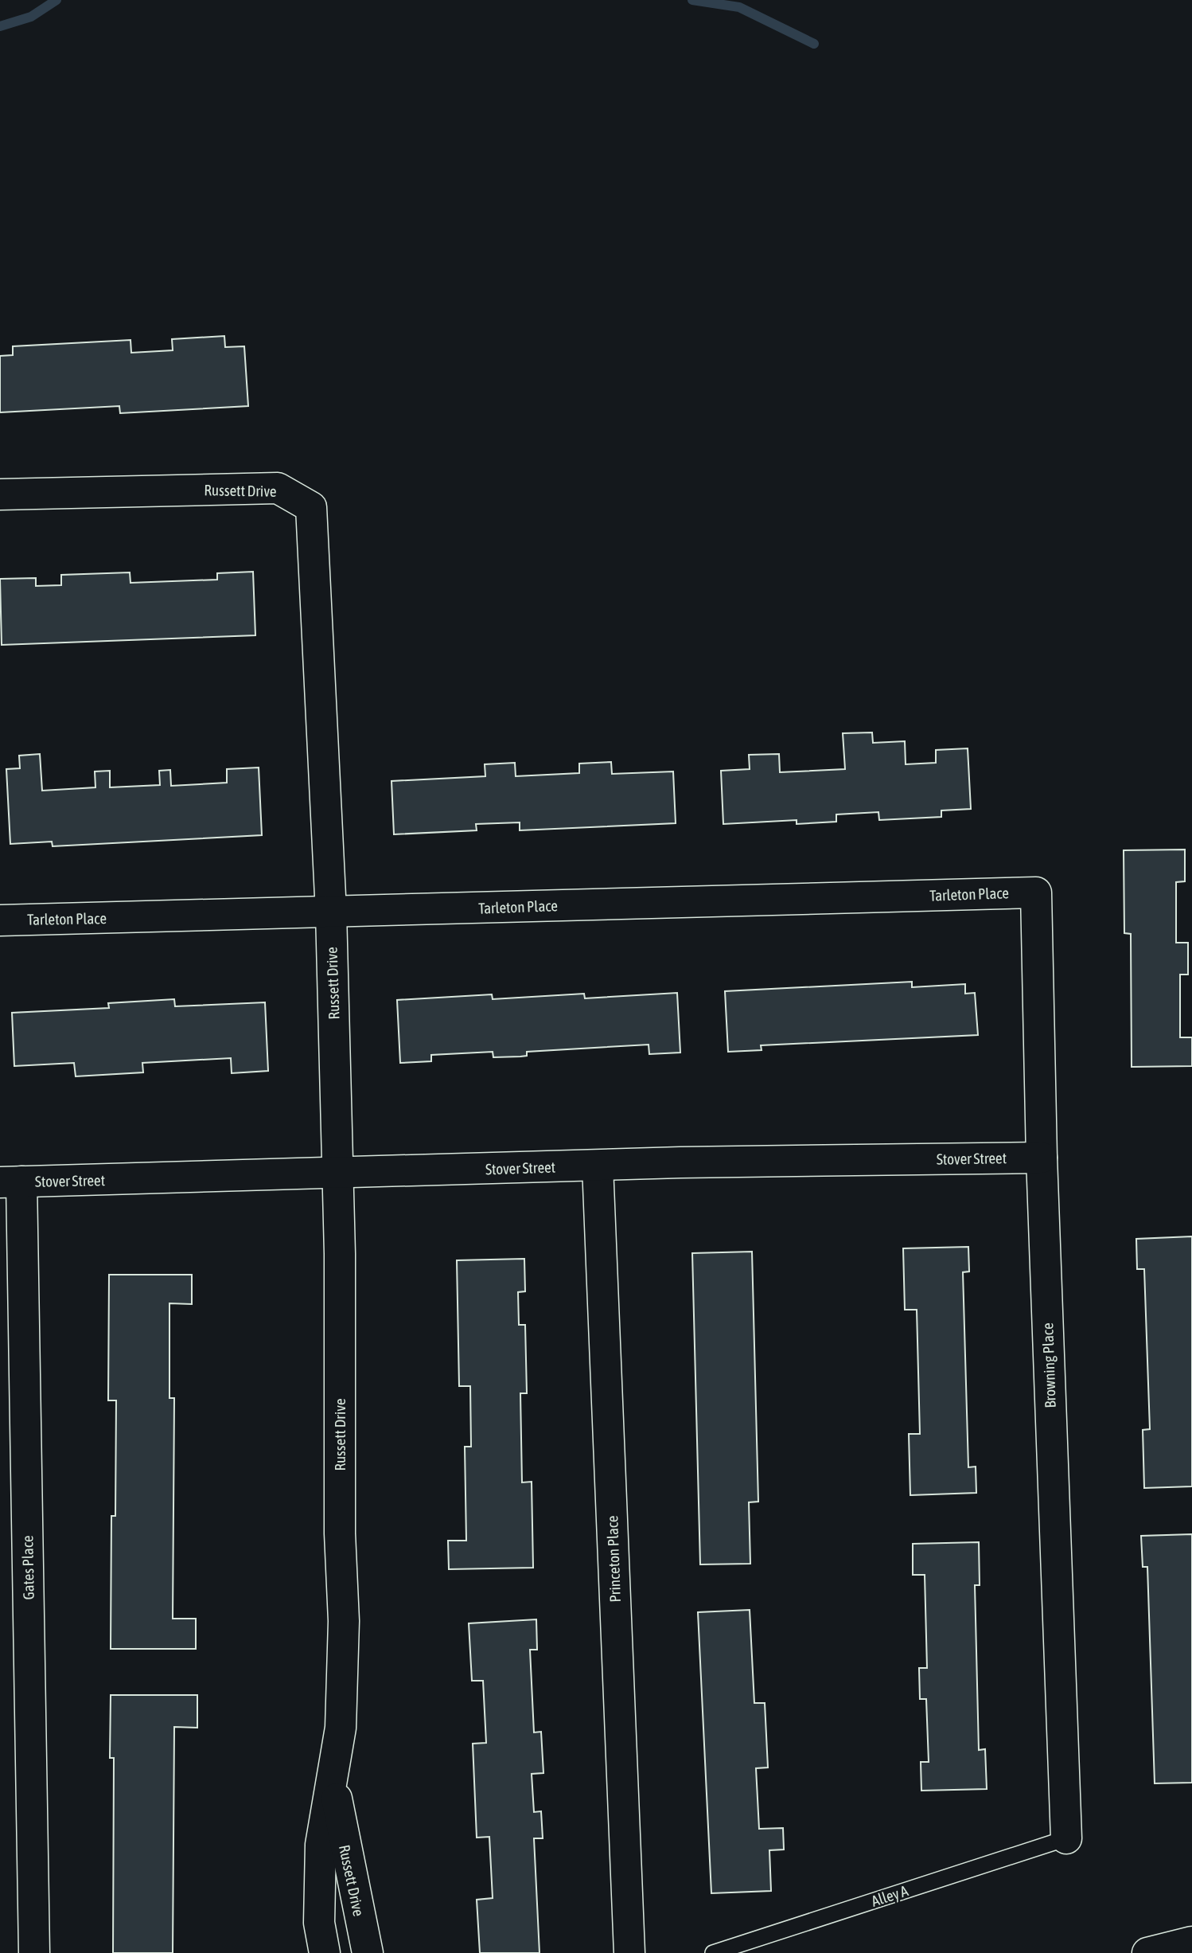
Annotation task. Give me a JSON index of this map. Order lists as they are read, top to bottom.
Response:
{
  "streets": {
    "main road": [
      "Russett Drive",
      "Tarleton Place",
      "Stover Street",
      "Browning Place",
      "Princeton Place",
      "Gates Place"
    ],
    "lane": ["Alley A"]
  },
  "crossings": [
    ["Russett Drive", "Tarleton Place"],
    ["Russett Drive", "Stover Street"],
    ["Tarleton Place", "Browning Place"],
    ["Stover Street", "Browning Place"],
    ["Stover Street", "Princeton Place"],
    ["Stover Street", "Gates Place"],
    ["Browning Place", "Alley A"]
  ]
}
